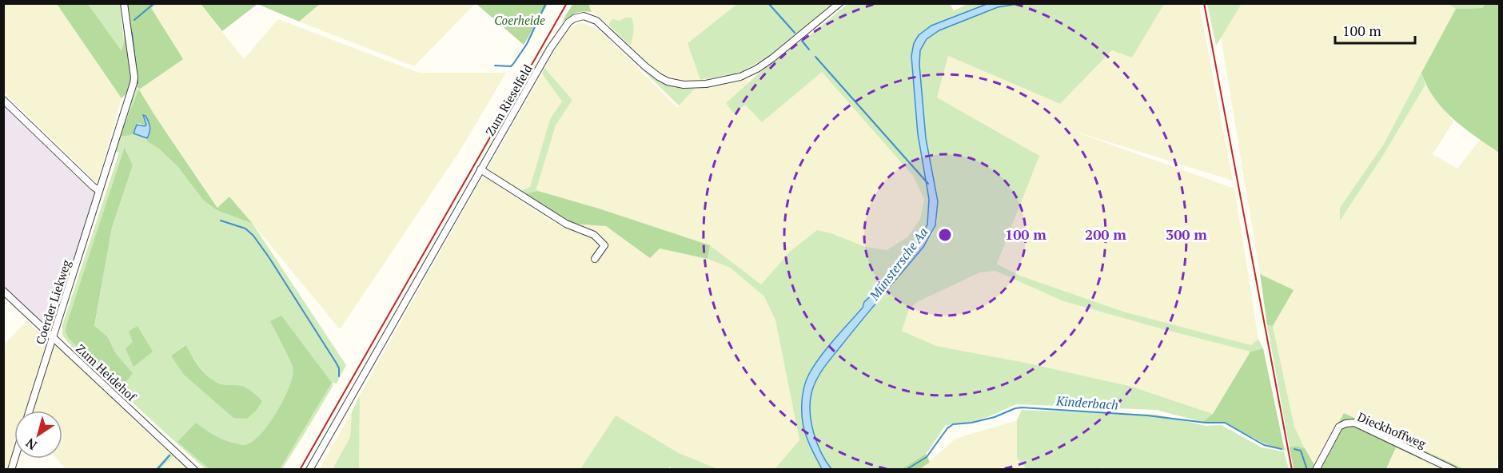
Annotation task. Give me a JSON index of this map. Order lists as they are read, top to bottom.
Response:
{
  "streets": {
    "street": [
      "Zum Rieselfeld",
      "Coerder Liekweg",
      "Zum Heidehof",
      "Dieckhoffweg"
    ]
  },
  "crossings": [
    ["Coerder Liekweg", "Zum Heidehof"]
  ],
  "water": ["Münstersche Aa", "Kinderbach"],
  "parks": ["Coerheide"],
  "scale_bar": "100 m",
  "north": "bottom left",
  "rings": ["100 m", "200 m", "300 m"]
}
